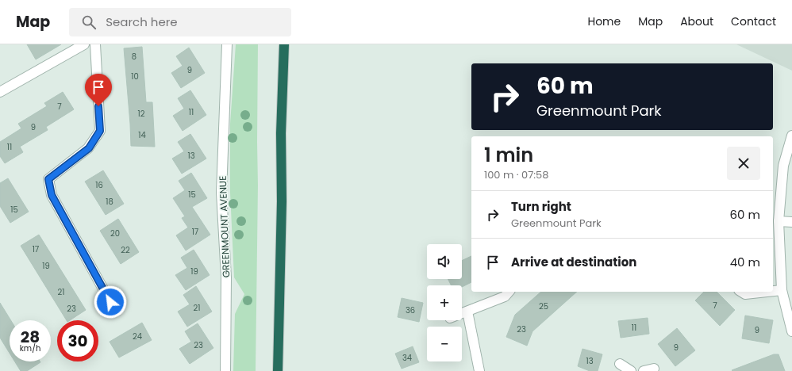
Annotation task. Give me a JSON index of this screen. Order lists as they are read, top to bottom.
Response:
{
  "streets": {
    "street": ["GREENMOUNT AVENUE"]
  },
  "house_numbers": [
    "8",
    "9",
    "10",
    "7",
    "11",
    "12",
    "9",
    "14",
    "11",
    "13",
    "16",
    "15",
    "18",
    "15",
    "17",
    "20",
    "17",
    "22",
    "19",
    "19",
    "21",
    "7",
    "25",
    "21",
    "23",
    "36",
    "11",
    "23",
    "9",
    "24",
    "23",
    "9",
    "34",
    "13"
  ],
  "page": {
    "header": "Map",
    "search": "Search here",
    "nav": [
      "Home",
      "Map",
      "About",
      "Contact"
    ],
    "turn": ["60 m", "Greenmount Park"],
    "heading": ["1 min", "100 m · 07:58"],
    "list": [
      {
        "name": "Turn right",
        "note": "Greenmount Park",
        "value": "60 m"
      },
      {
        "name": "Arrive at destination",
        "value": "40 m"
      }
    ],
    "map_buttons": ["+", "−"],
    "speed": "28 km/h",
    "limit": "30"
  }
}
